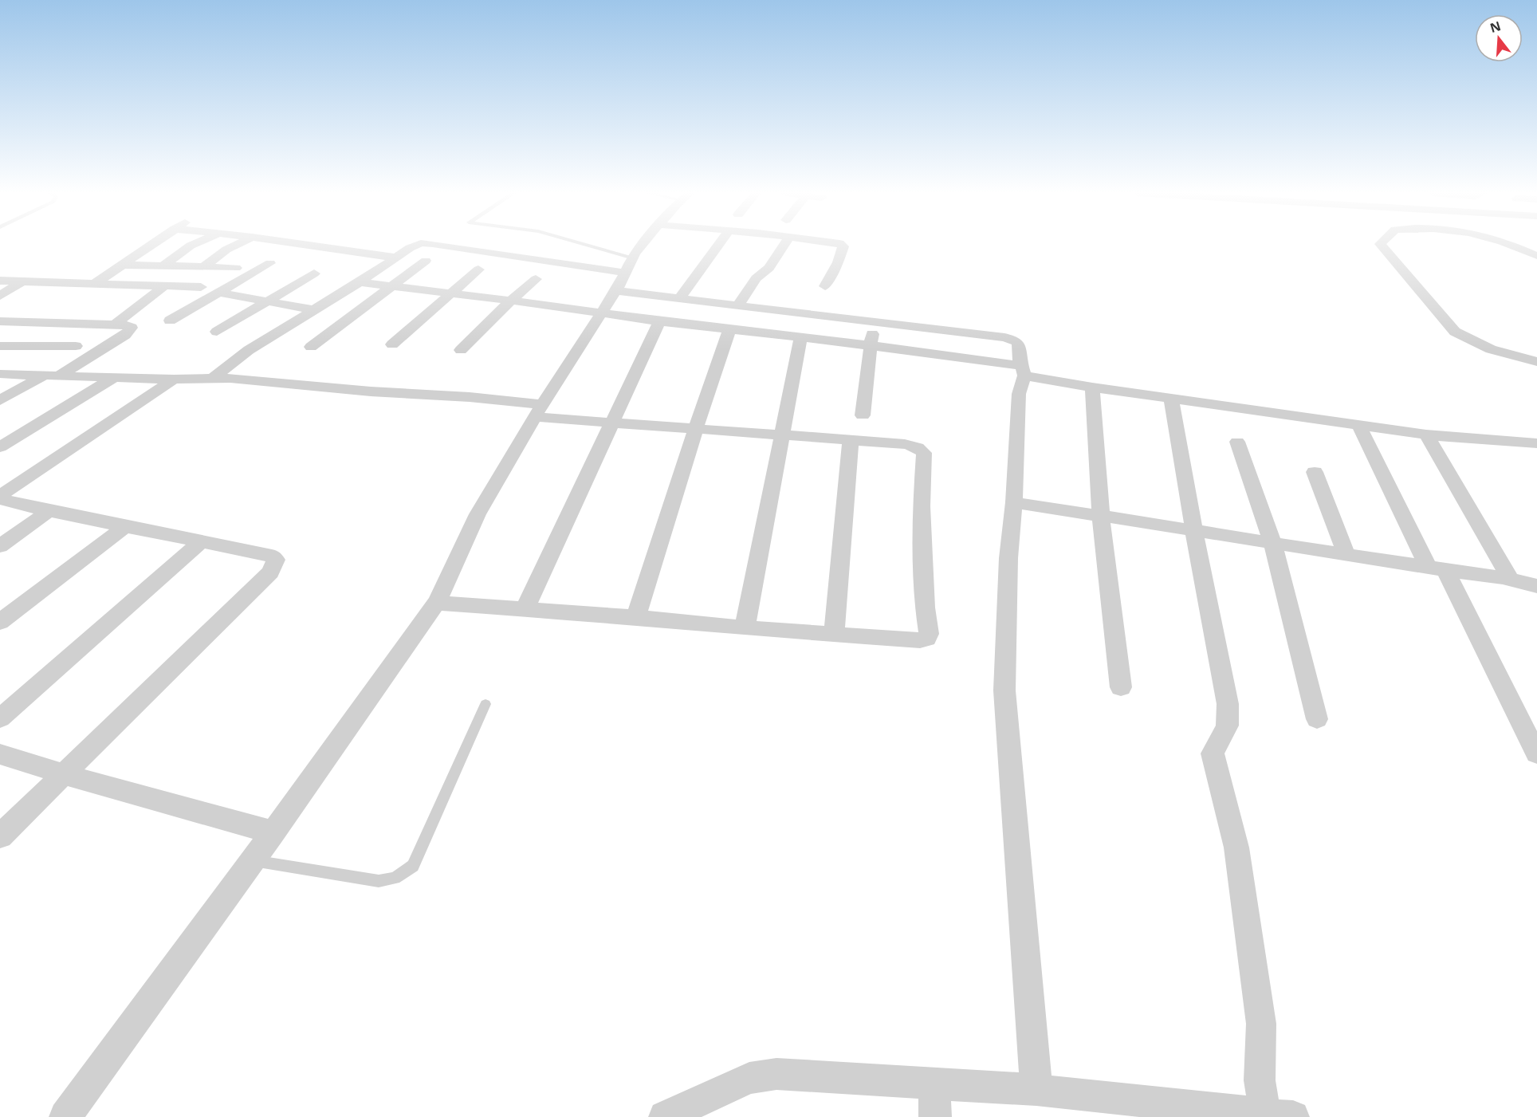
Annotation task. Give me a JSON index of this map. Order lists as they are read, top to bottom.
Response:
{
  "north": "top"
}
